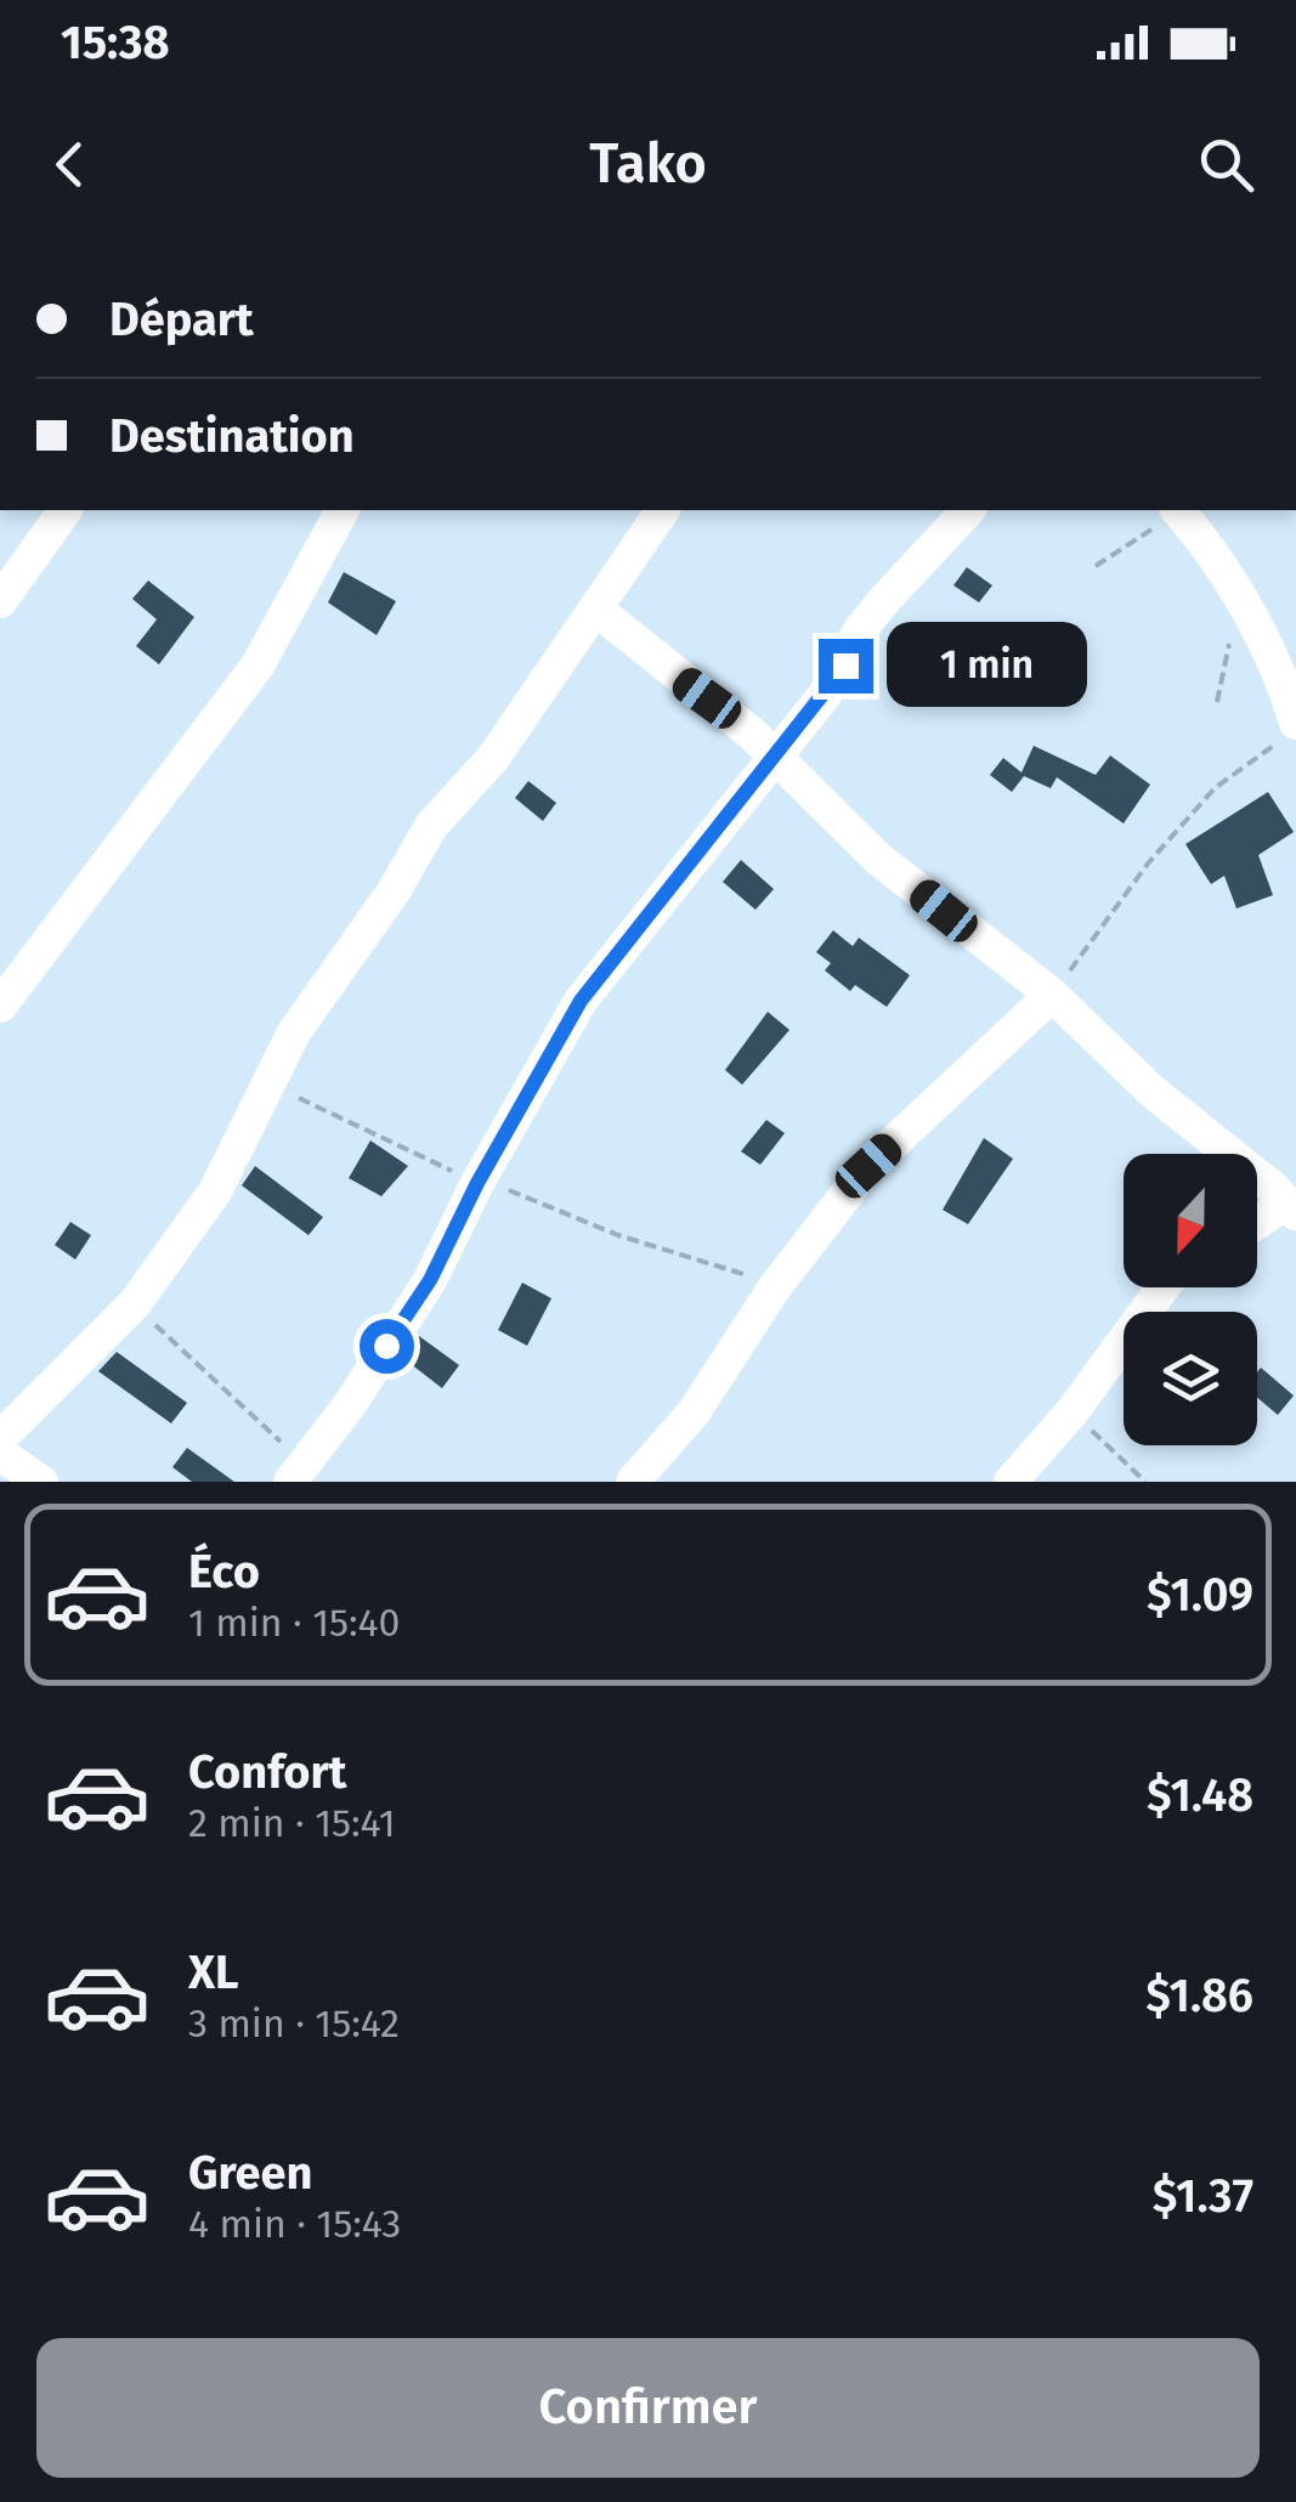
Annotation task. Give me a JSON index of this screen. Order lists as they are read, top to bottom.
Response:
{
  "north": "bottom",
  "page": {
    "status": "15:38",
    "header": "Tako",
    "banner": ["Départ", "Destination"],
    "bubble": "1 min",
    "list": [
      {
        "name": "Éco",
        "note": "1 min · 15:40",
        "value": "$1.09"
      },
      {
        "name": "Confort",
        "note": "2 min · 15:41",
        "value": "$1.48"
      },
      {
        "name": "XL",
        "note": "3 min · 15:42",
        "value": "$1.86"
      },
      {
        "name": "Green",
        "note": "4 min · 15:43",
        "value": "$1.37"
      }
    ],
    "buttons": "Confirmer"
  }
}
